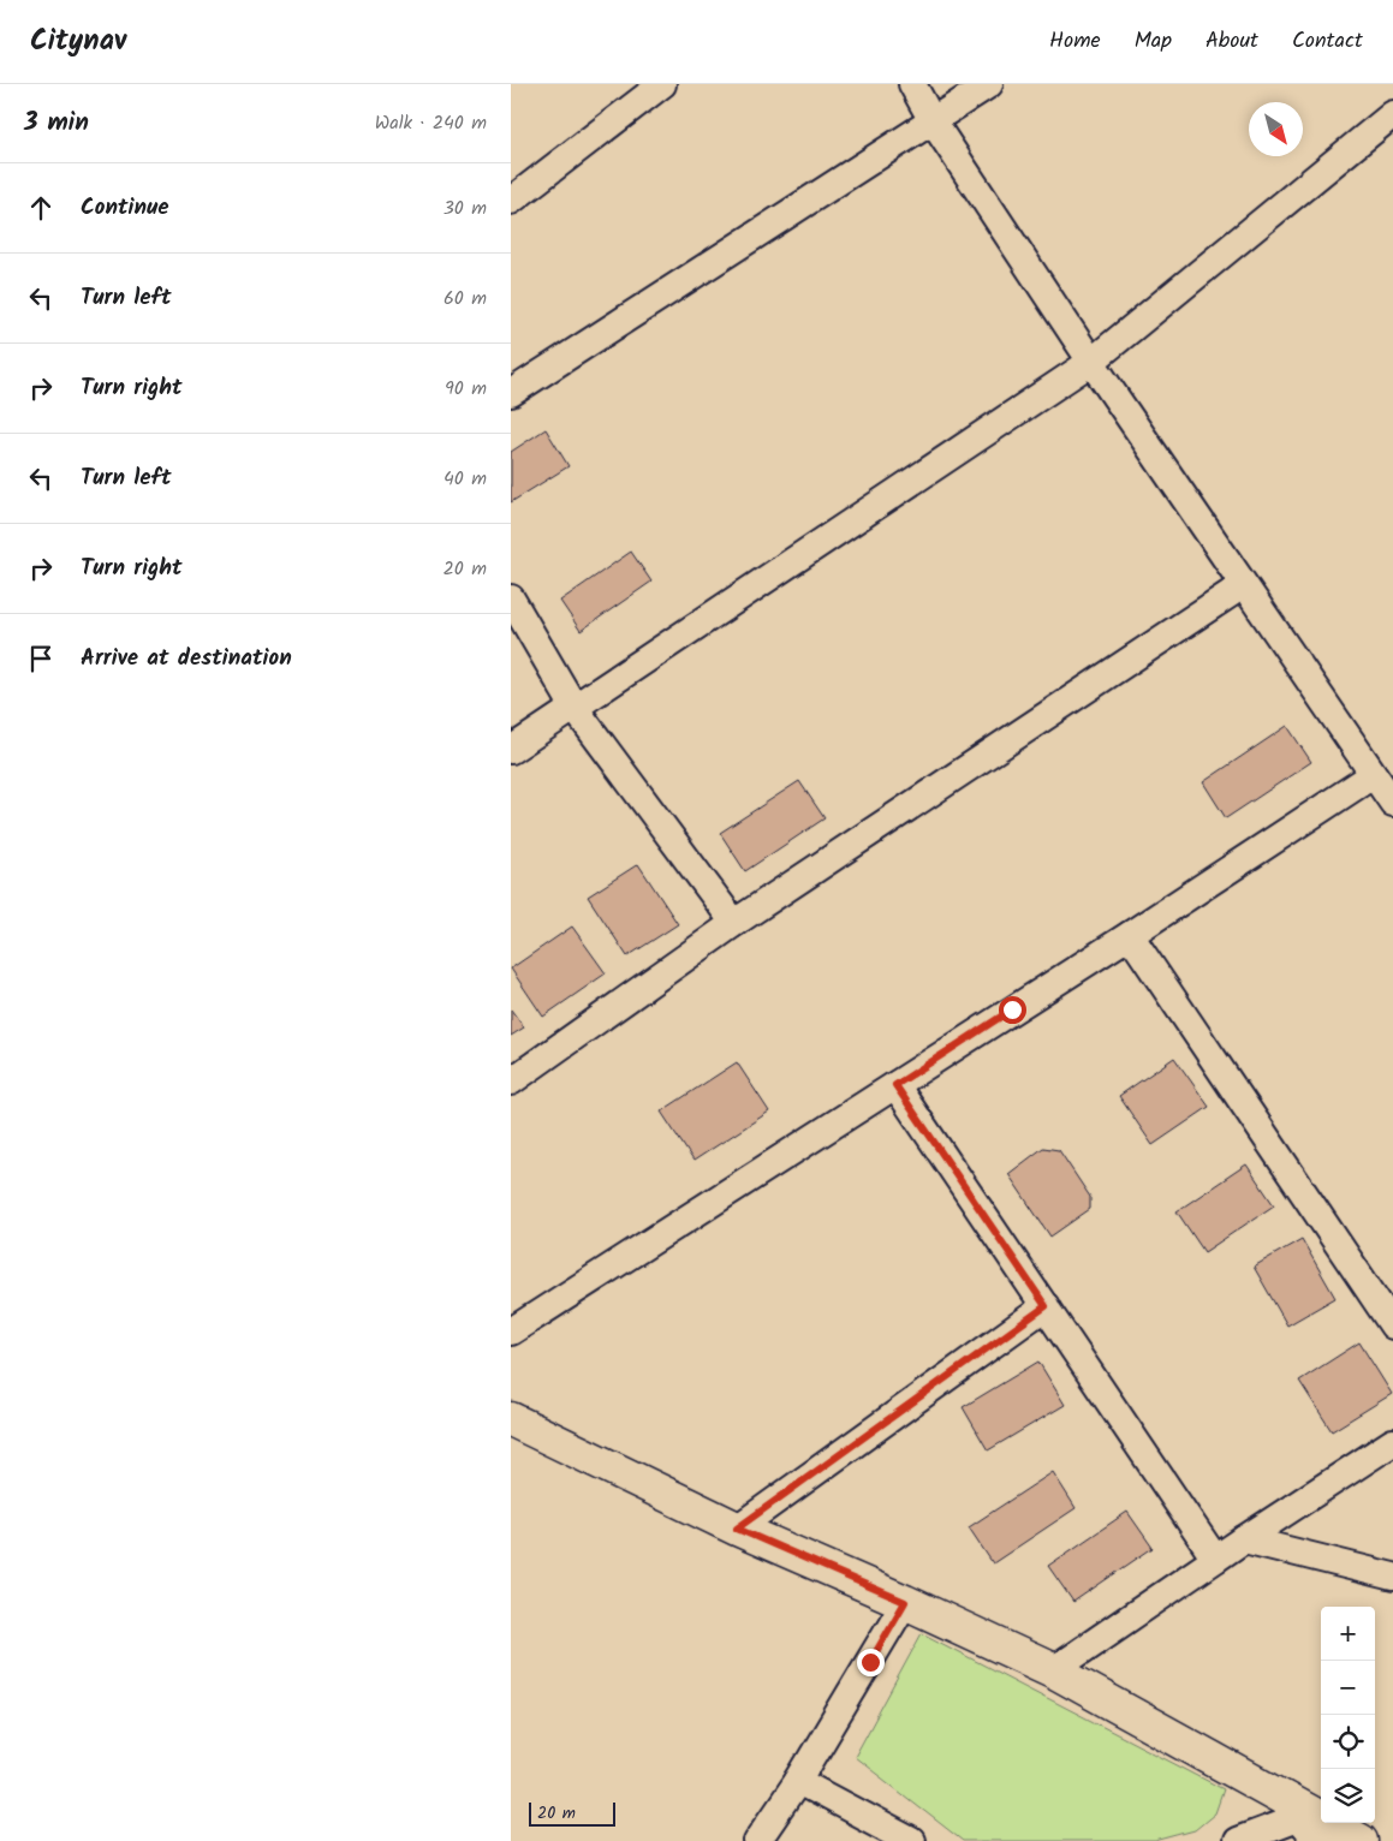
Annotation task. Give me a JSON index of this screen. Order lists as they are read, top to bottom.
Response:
{
  "scale_bar": "20 m",
  "north": "bottom right",
  "page": {
    "header": "Citynav",
    "nav": [
      "Home",
      "Map",
      "About",
      "Contact"
    ],
    "heading": ["3 min", "Walk · 240 m"],
    "list": [
      ["Continue", "30 m"],
      ["Turn left", "60 m"],
      ["Turn right", "90 m"],
      ["Turn left", "40 m"],
      ["Turn right", "20 m"],
      "Arrive at destination"
    ],
    "map_buttons": ["+", "−"],
    "scale": "20 m"
  }
}
